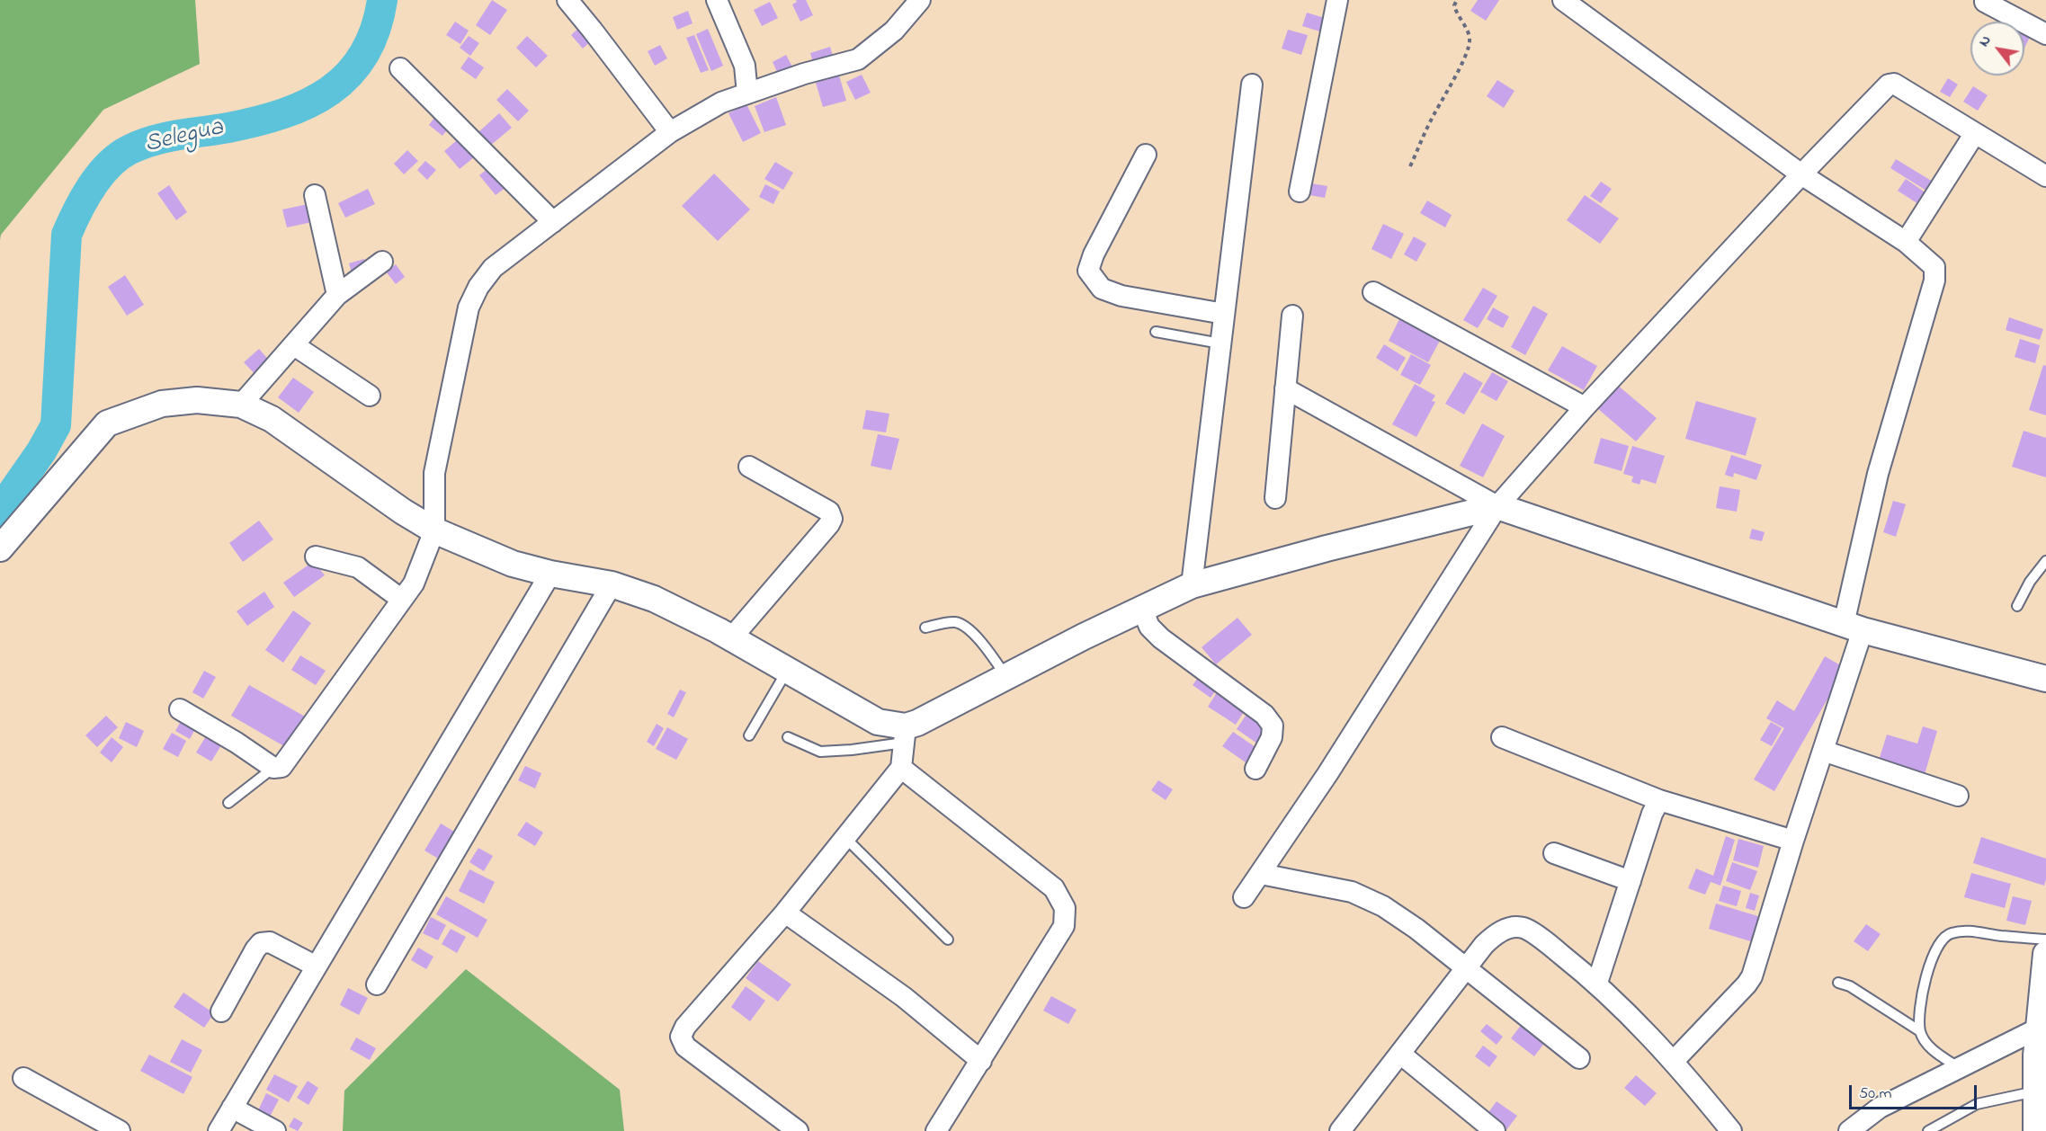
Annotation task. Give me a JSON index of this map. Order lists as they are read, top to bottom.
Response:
{
  "water": ["Selegua"],
  "scale_bar": "50 m",
  "north": "top left"
}
